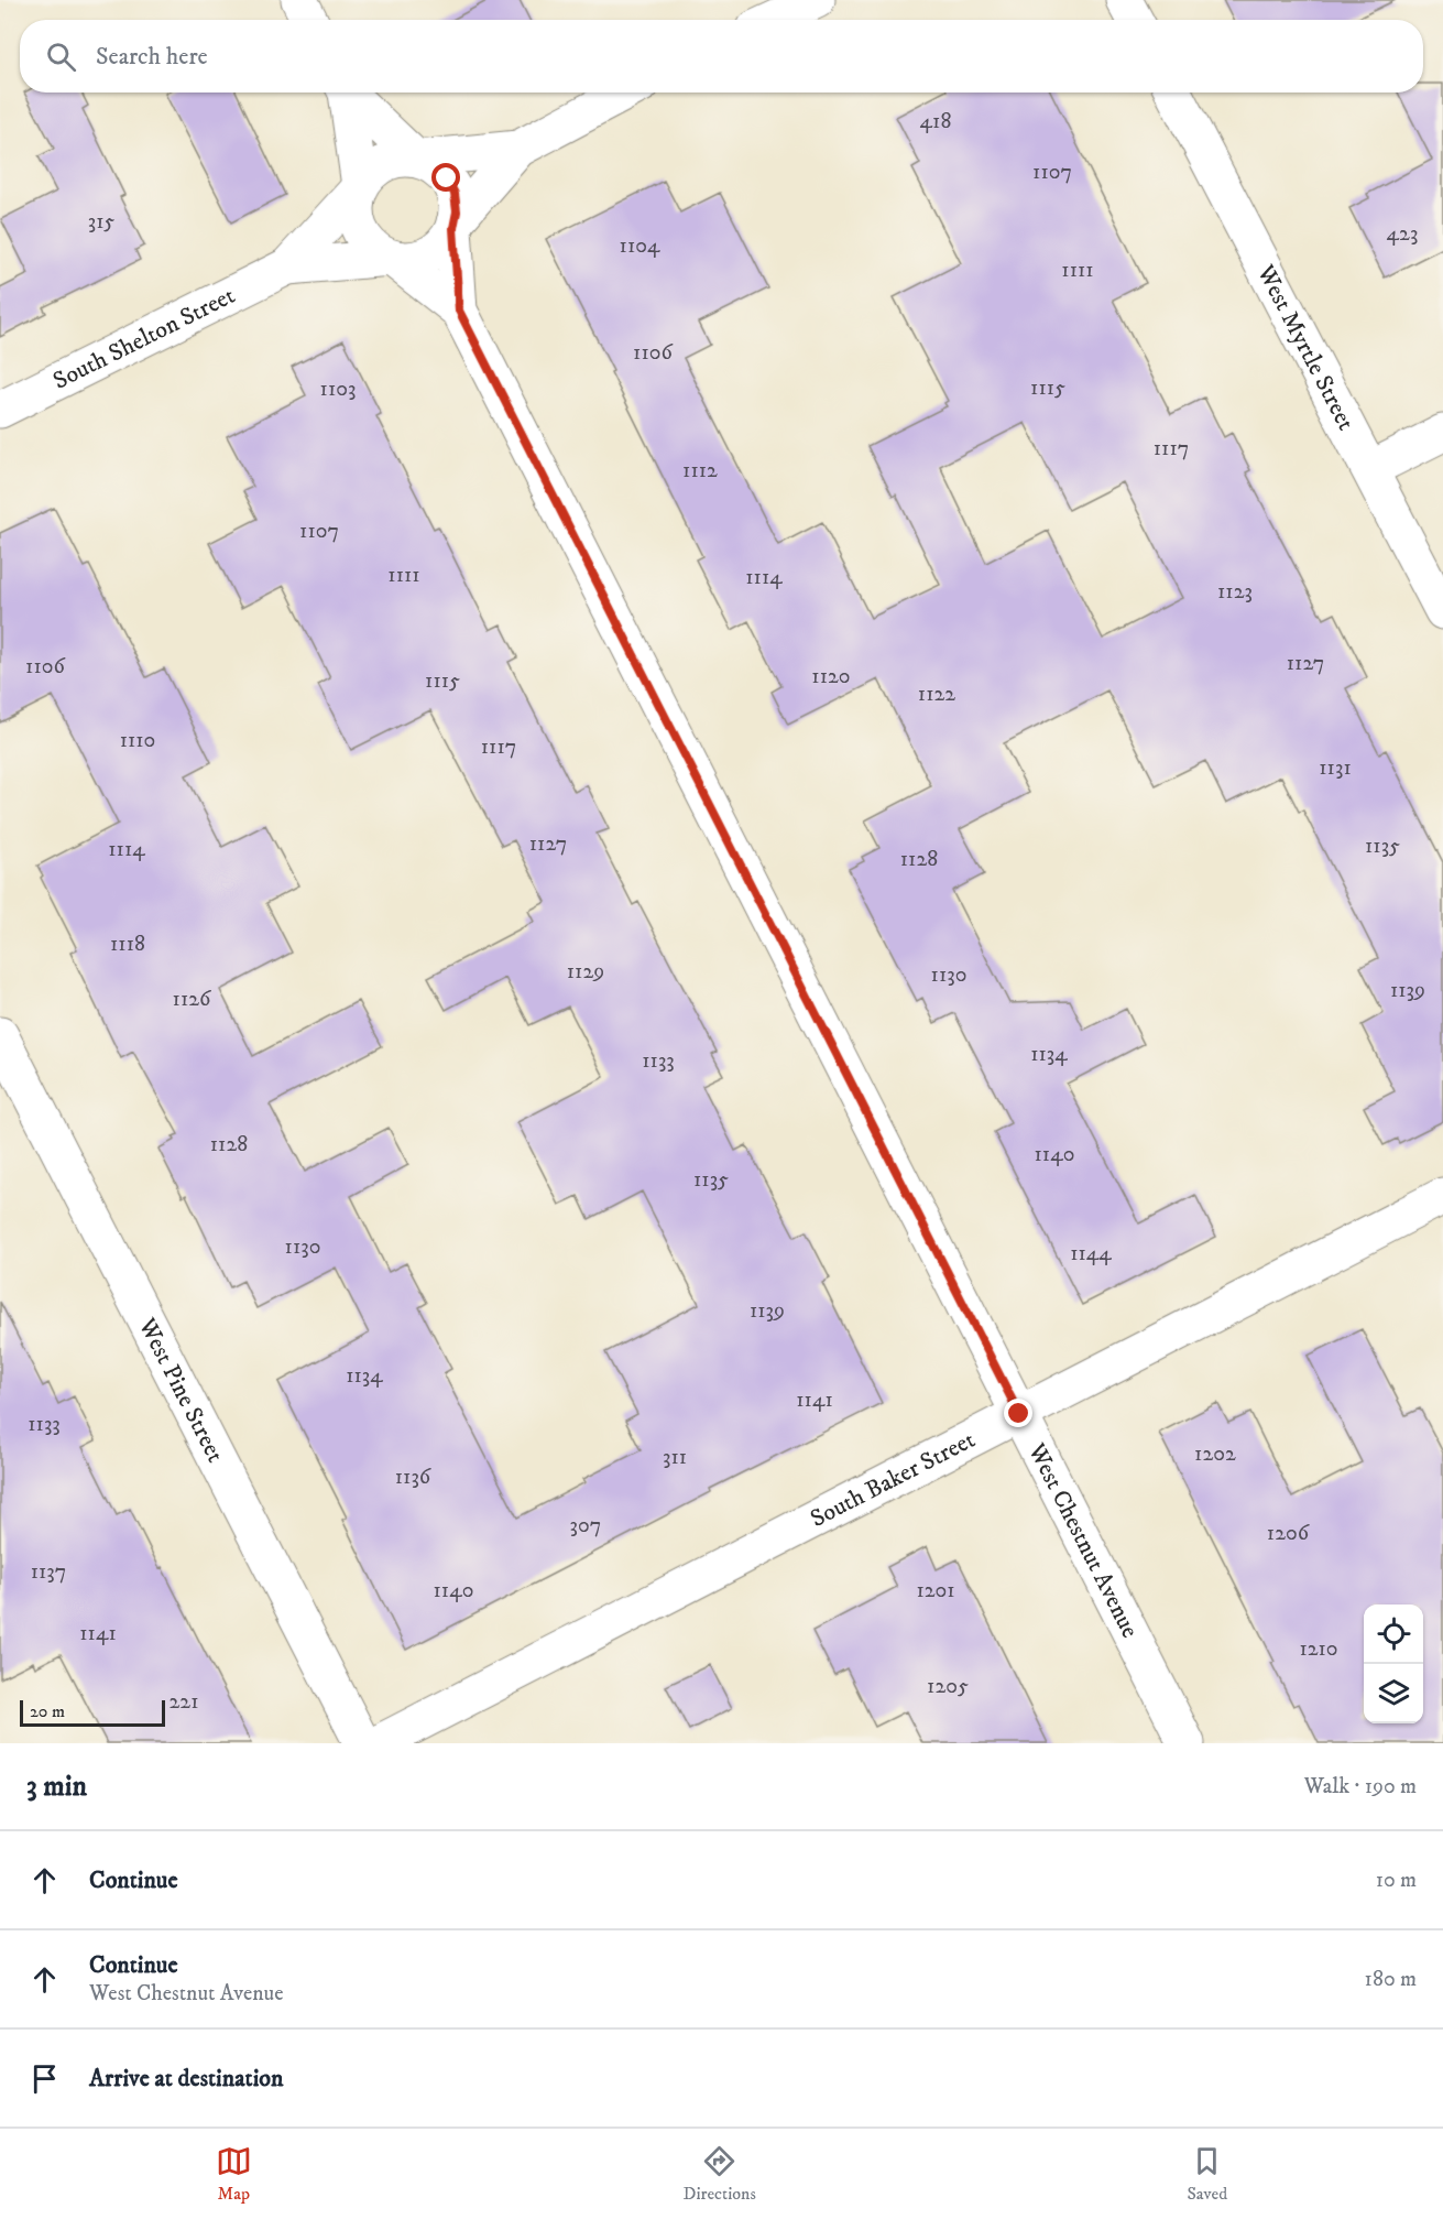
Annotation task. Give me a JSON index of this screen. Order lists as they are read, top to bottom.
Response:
{
  "streets": {
    "street": [
      "South Shelton Street",
      "West Myrtle Street",
      "West Pine Street",
      "South Baker Street",
      "West Chestnut Avenue"
    ]
  },
  "crossings": [
    ["South Shelton Street", "West Chestnut Avenue"],
    ["South Baker Street", "West Chestnut Avenue"]
  ],
  "house_numbers": [
    "418",
    "1107",
    "315",
    "423",
    "1104",
    "1111",
    "1106",
    "1115",
    "1103",
    "1117",
    "1112",
    "1107",
    "1111",
    "1114",
    "1123",
    "1127",
    "1106",
    "1120",
    "1115",
    "1122",
    "1110",
    "1117",
    "1131",
    "1127",
    "1135",
    "1114",
    "1128",
    "1118",
    "1129",
    "1130",
    "1139",
    "1126",
    "1134",
    "1133",
    "1128",
    "1140",
    "1135",
    "1130",
    "1144",
    "1139",
    "1134",
    "1141",
    "1133",
    "1202",
    "311",
    "1136",
    "307",
    "1206",
    "1137",
    "1140",
    "1201",
    "1141",
    "1210",
    "1205",
    "221"
  ],
  "scale_bar": "20 m",
  "page": {
    "search": "Search here",
    "scale": "20 m",
    "heading": ["3 min", "Walk · 190 m"],
    "list": [
      ["Continue", "10 m"],
      ["Continue", "West Chestnut Avenue", "180 m"],
      "Arrive at destination"
    ],
    "nav": ["Map", "Directions", "Saved"]
  }
}
